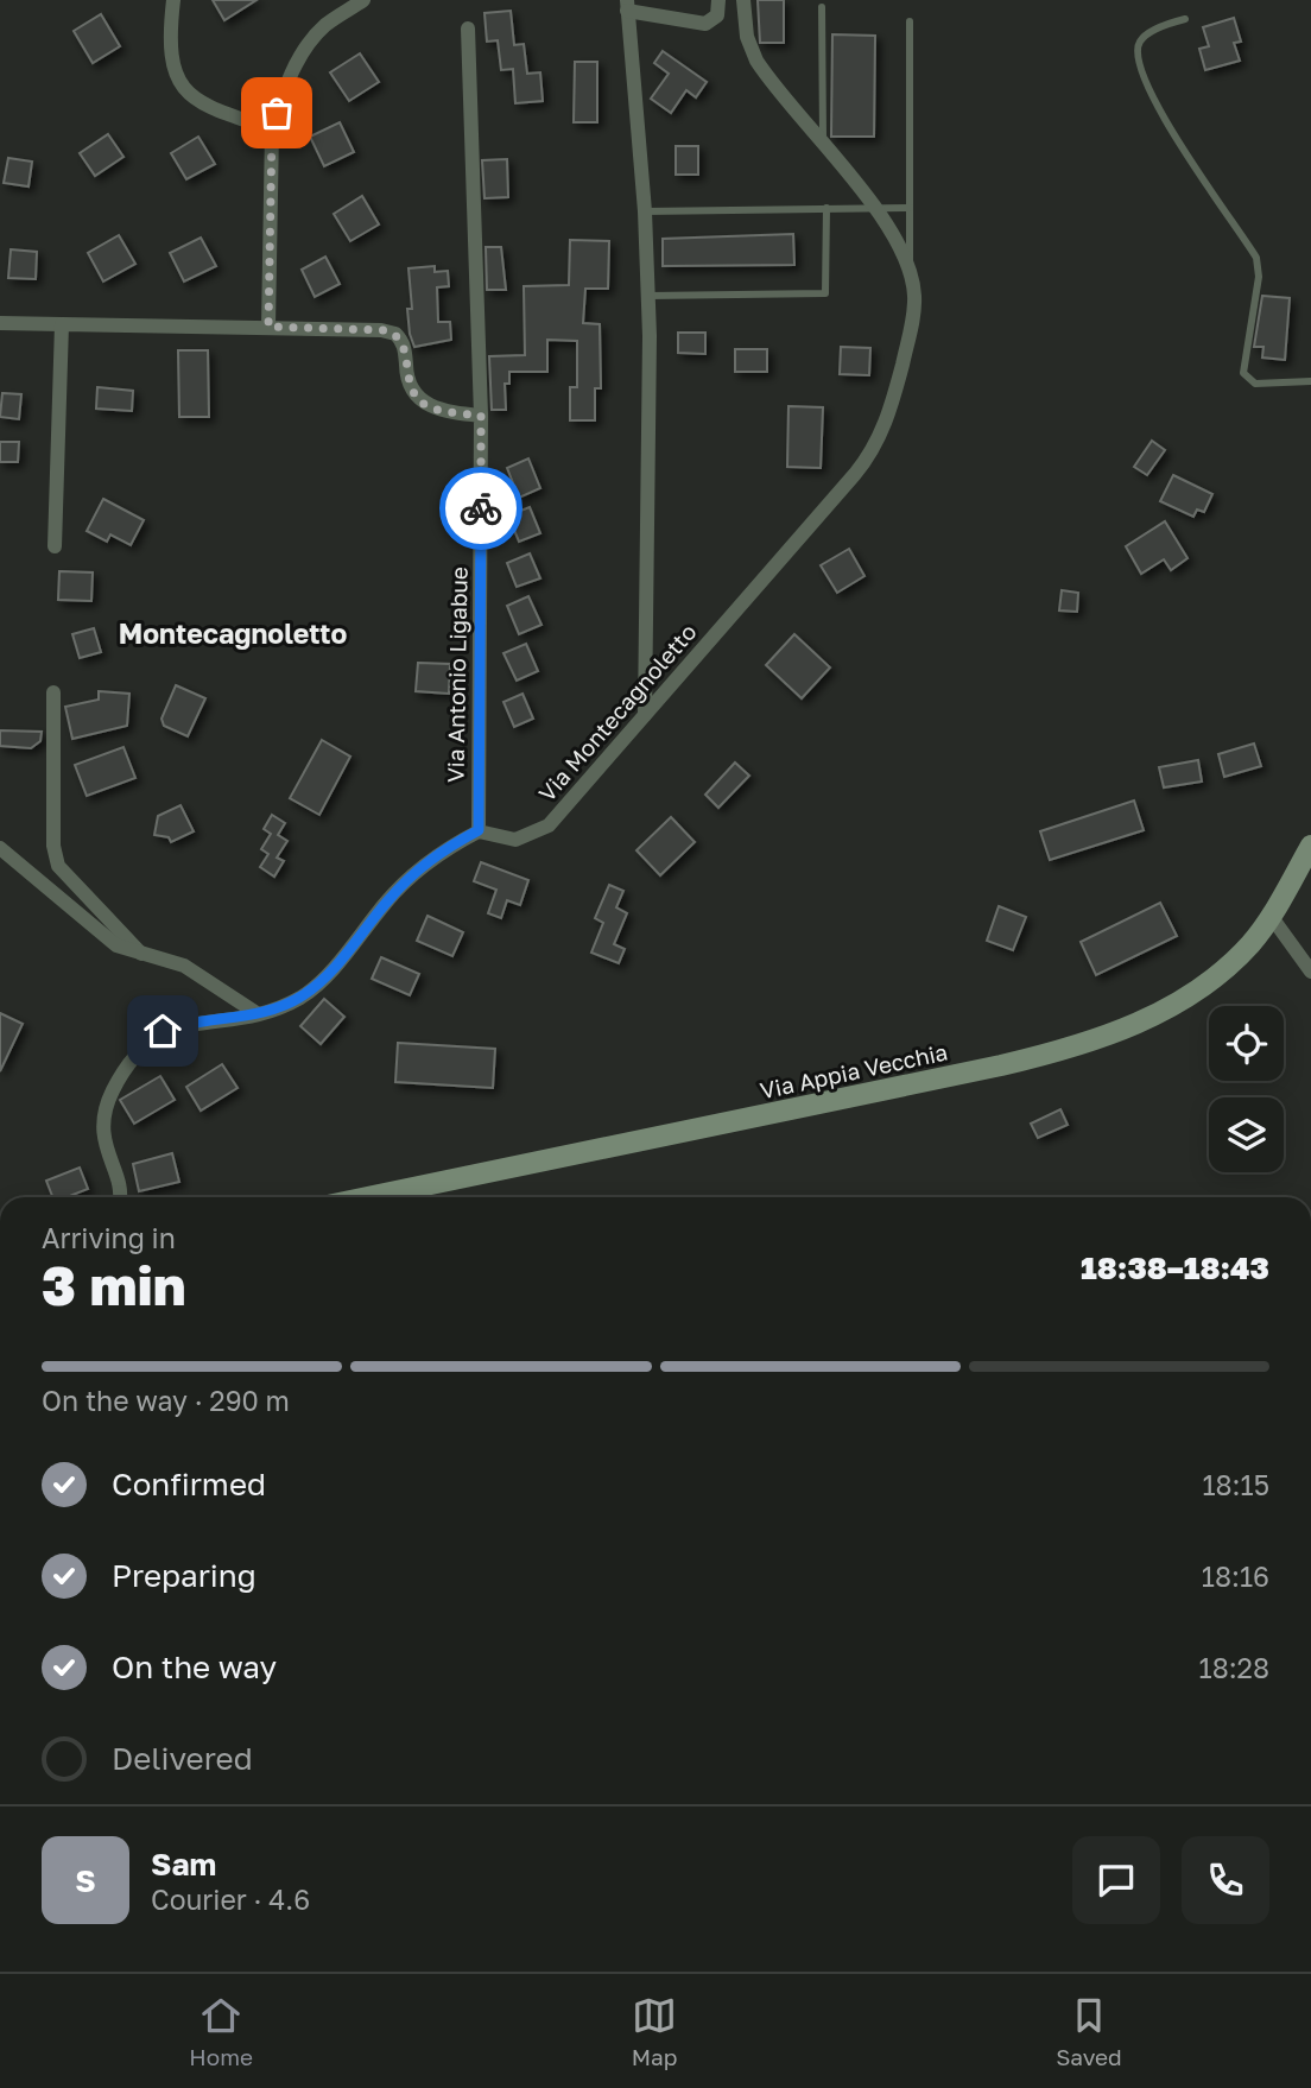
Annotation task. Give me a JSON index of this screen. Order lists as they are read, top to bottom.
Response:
{
  "streets": {
    "main road": ["Via Appia Vecchia"],
    "street": ["Via Antonio Ligabue", "Via Montecagnoletto"]
  },
  "crossings": [
    ["Via Antonio Ligabue", "Via Montecagnoletto"]
  ],
  "districts": ["Montecagnoletto"],
  "page": {
    "heading": ["3 min", "Arriving in", "18:38–18:43"],
    "panel": ["Sam", "Courier · 4.6"],
    "bar": "On the way · 290 m",
    "list": [
      ["Confirmed", "18:15"],
      ["Preparing", "18:16"],
      ["On the way", "18:28"],
      "Delivered"
    ],
    "round": "S",
    "tabs": ["Home", "Map", "Saved"]
  }
}
